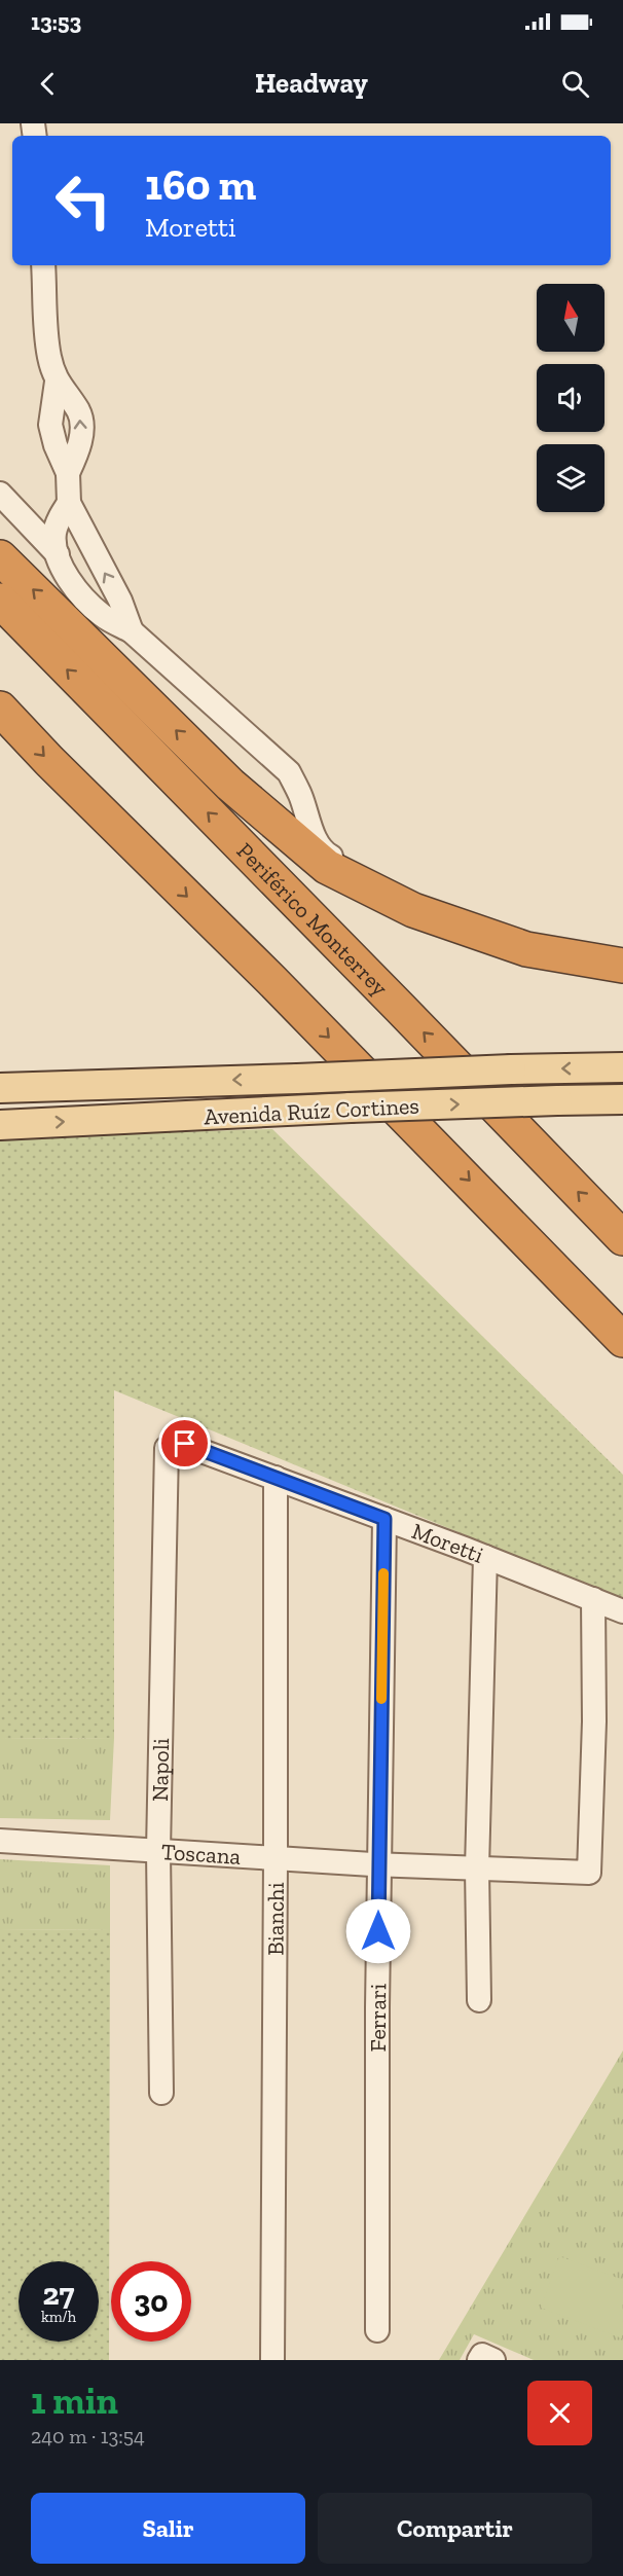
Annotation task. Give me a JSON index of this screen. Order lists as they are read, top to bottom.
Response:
{
  "streets": {
    "highway": ["Periférico Monterrey"],
    "main road": ["Avenida Ruíz Cortines"],
    "street": [
      "Moretti",
      "Napoli",
      "Toscana",
      "Bianchi",
      "Ferrari"
    ]
  },
  "crossings": [
    ["Moretti", "Napoli"],
    ["Moretti", "Toscana"],
    ["Moretti", "Bianchi"],
    ["Moretti", "Ferrari"],
    ["Napoli", "Toscana"],
    ["Toscana", "Bianchi"],
    ["Toscana", "Ferrari"]
  ],
  "north": "top",
  "page": {
    "status": "13:53",
    "header": "Headway",
    "turn": ["160 m", "Moretti"],
    "speed": "27 km/h",
    "limit": "30",
    "heading": ["1 min", "240 m · 13:54"],
    "buttons": ["Salir", "Compartir"]
  }
}
